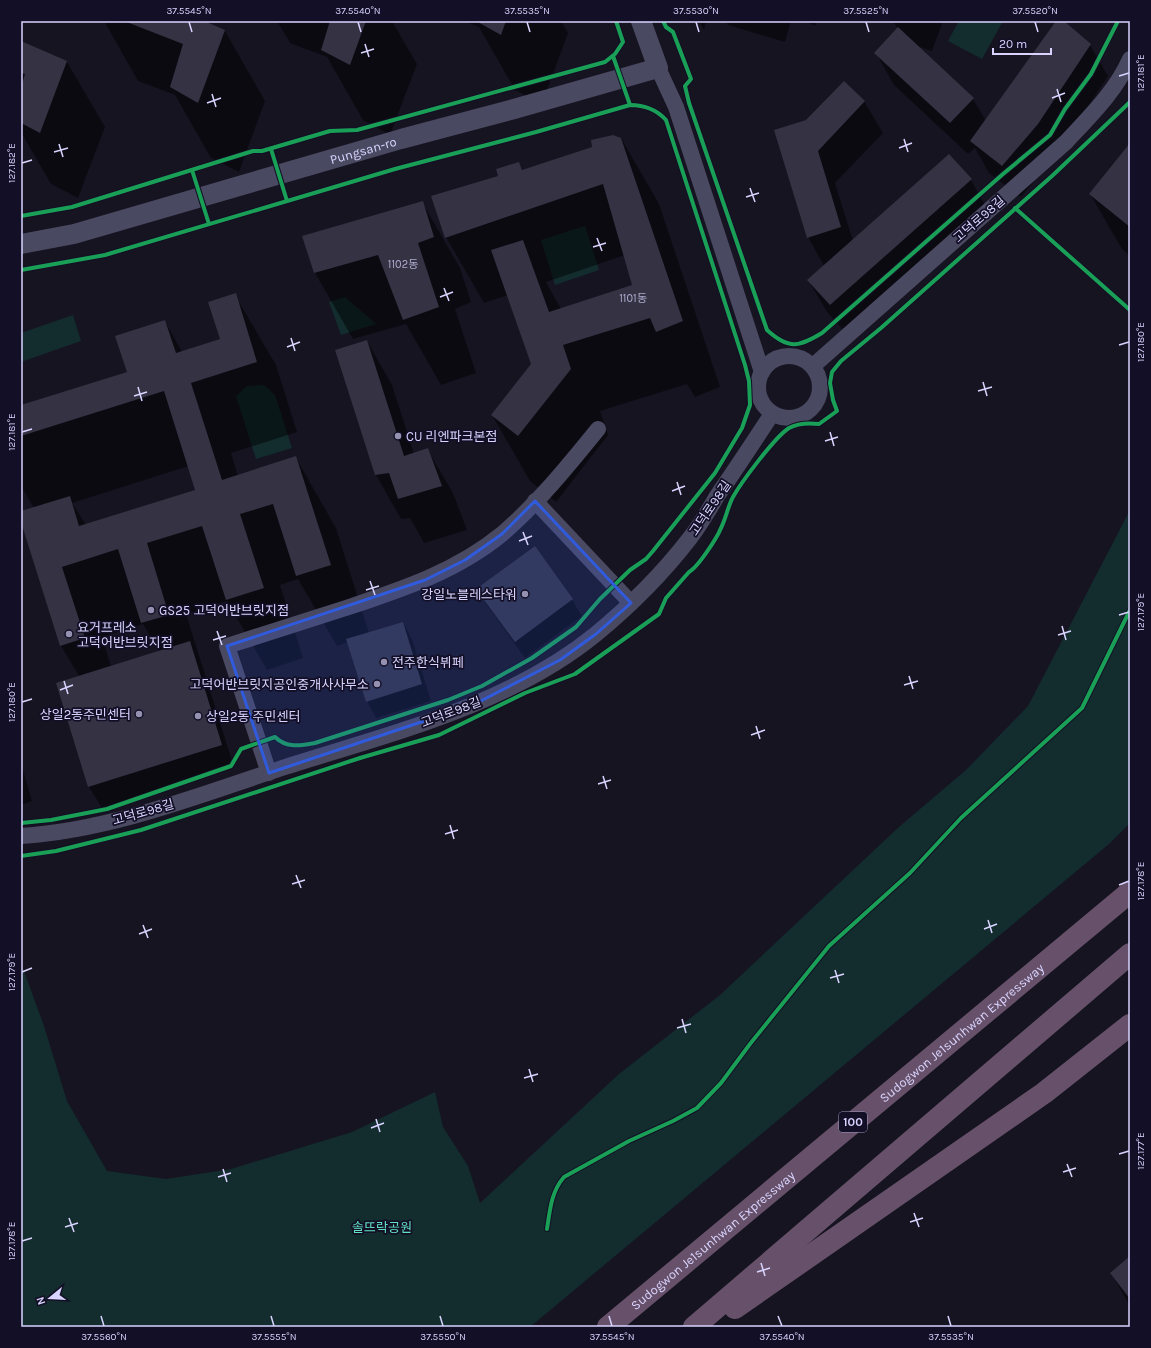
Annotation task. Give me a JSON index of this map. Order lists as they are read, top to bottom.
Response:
{
  "streets": {
    "highway": ["Sudogwon Je1sunhwan Expressway", "100"],
    "street": ["Pungsan-ro", "고덕로98길"]
  },
  "parks": ["솔뜨락공원"],
  "places": [
    "CU 리엔파크본점",
    "강일노블레스타워",
    "GS25 고덕어반브릿지점",
    "요거프레소 고덕어반브릿지점",
    "전주한식뷔페",
    "고덕어반브릿지공인중개사사무소",
    "상일2동주민센터",
    "상일2동 주민센터"
  ],
  "house_numbers": ["1102동", "1101동"],
  "scale_bar": "20 m",
  "north": "left",
  "coordinates": [
    "37.5545°N",
    "37.5540°N",
    "37.5535°N",
    "37.5530°N",
    "37.5525°N",
    "37.5520°N",
    "127.181°E",
    "127.182°E",
    "127.180°E",
    "127.179°E",
    "127.178°E",
    "127.177°E",
    "37.5560°N",
    "37.5555°N",
    "37.5550°N"
  ]
}
